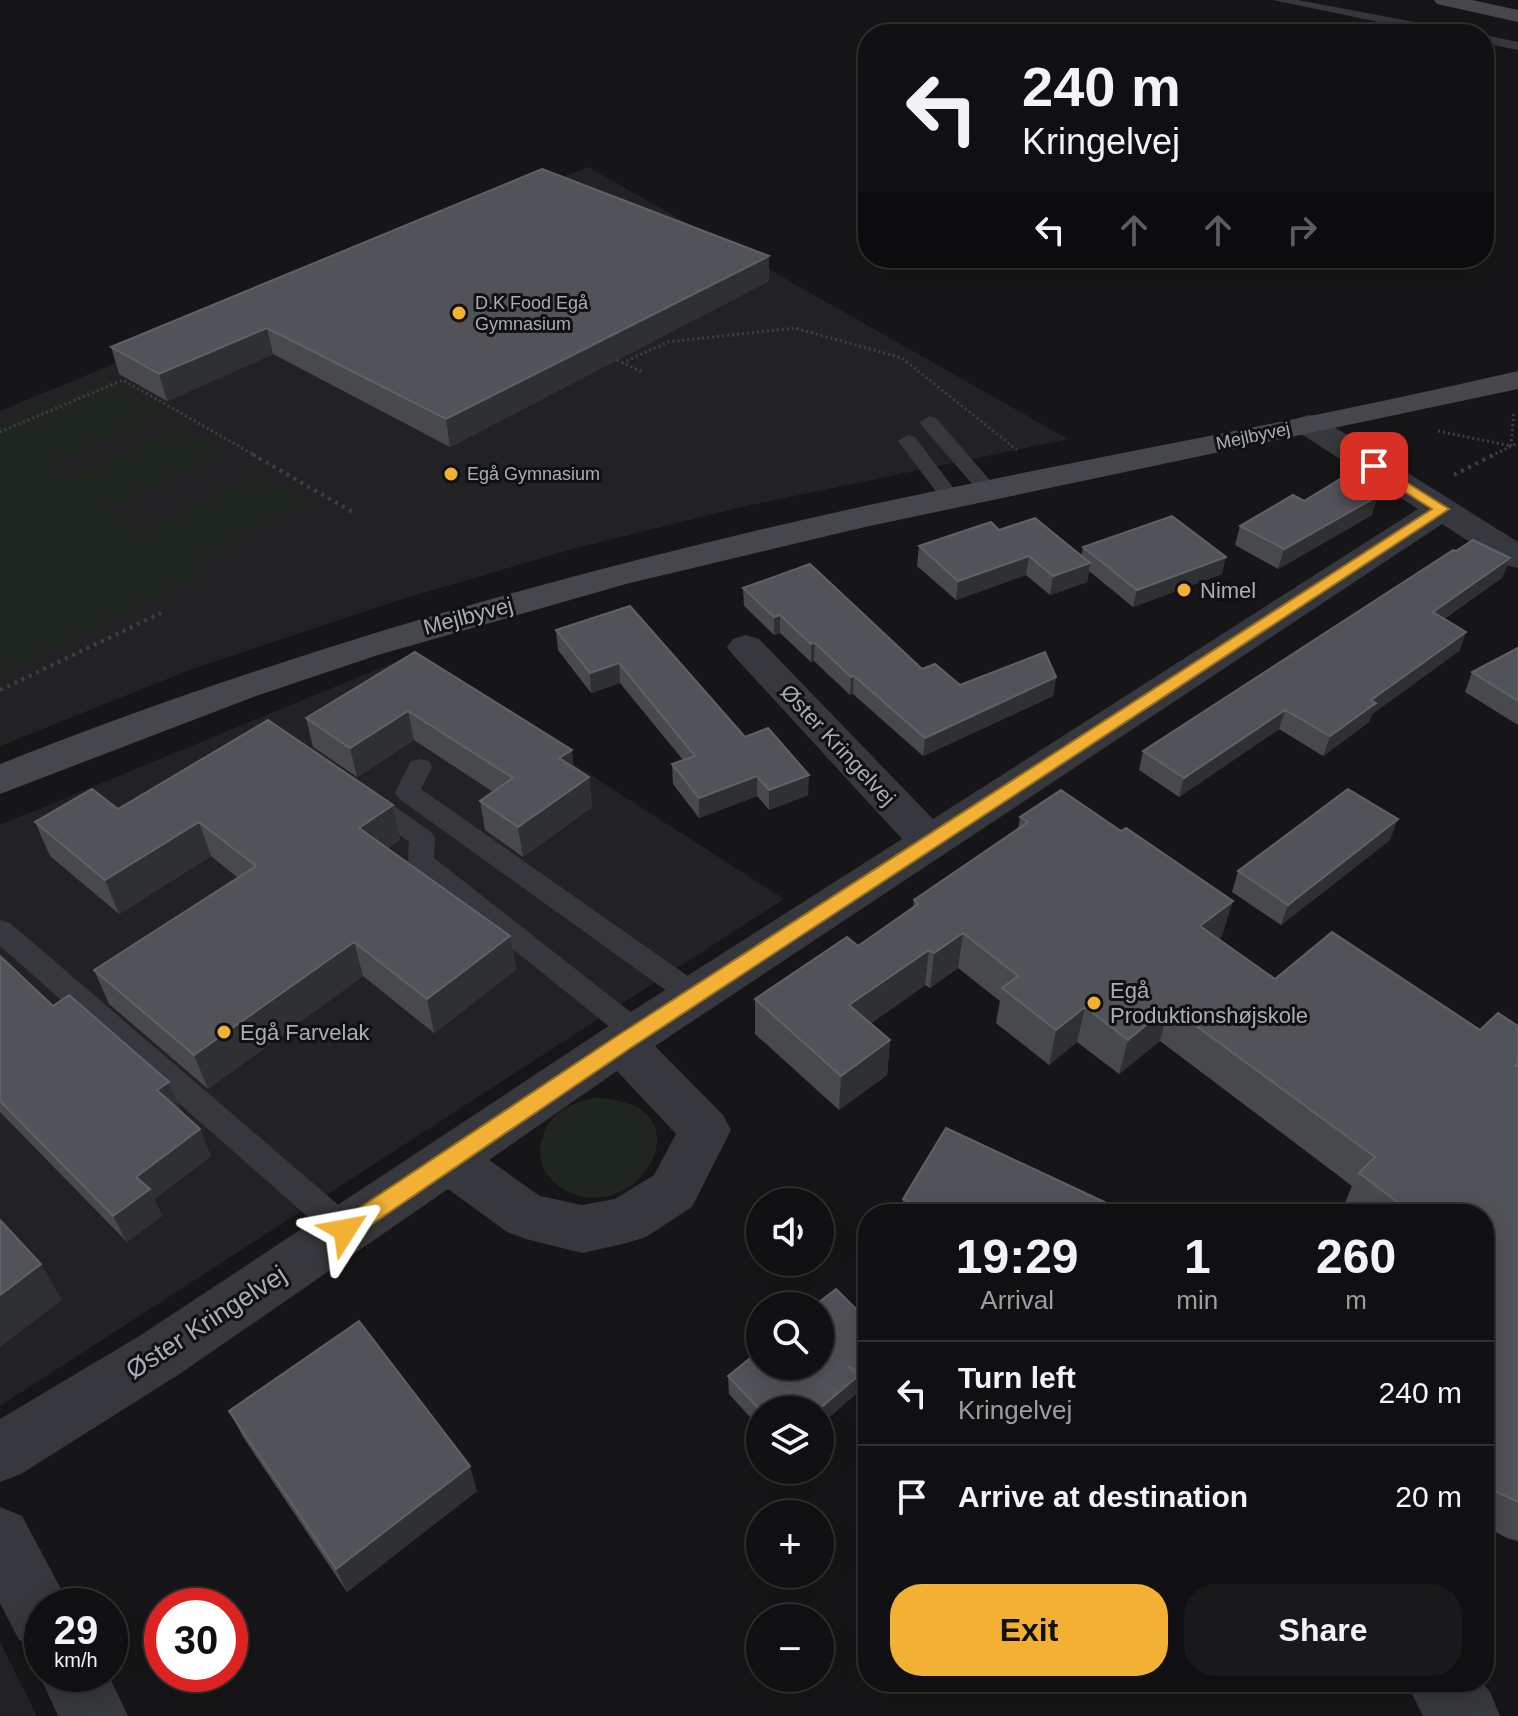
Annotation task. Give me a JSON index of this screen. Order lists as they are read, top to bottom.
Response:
{
  "streets": {
    "street": ["Mejlbyvej", "Øster Kringelvej"]
  },
  "places": [
    "D.K Food Egå Gymnasium",
    "Egå Gymnasium",
    "Nimel",
    "Egå Produktionshøjskole",
    "Egå Farvelak"
  ],
  "page": {
    "turn": ["240 m", "Kringelvej"],
    "map_buttons": ["+", "−"],
    "eta": [
      "19:29",
      "Arrival",
      "1",
      "min",
      "260",
      "m"
    ],
    "list": [
      {
        "name": "Turn left",
        "note": "Kringelvej",
        "value": "240 m"
      },
      {
        "name": "Arrive at destination",
        "value": "20 m"
      }
    ],
    "buttons": ["Exit", "Share"],
    "speed": "29 km/h",
    "limit": "30"
  }
}
